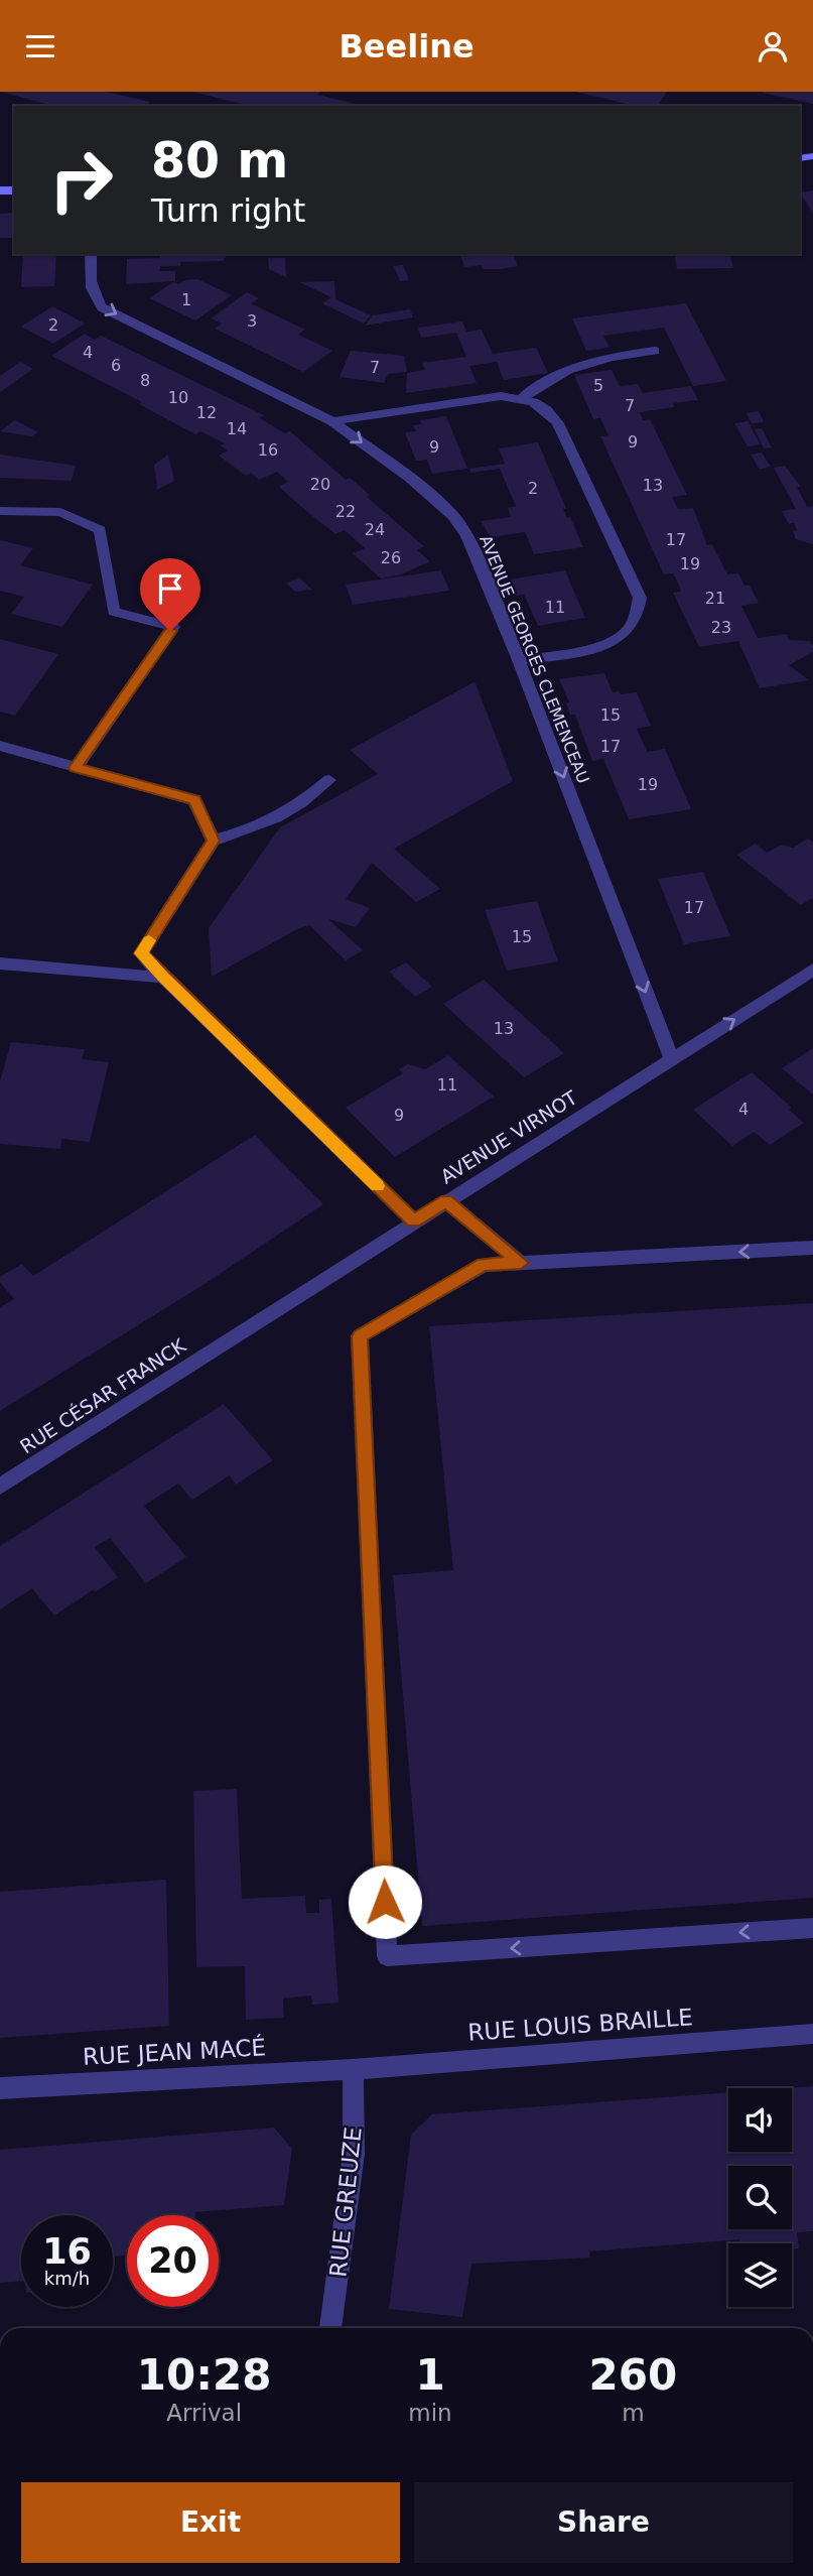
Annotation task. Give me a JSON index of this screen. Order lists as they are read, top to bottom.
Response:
{
  "streets": {
    "street": [
      "AVENUE GEORGES CLEMENCEAU",
      "AVENUE VIRNOT",
      "RUE CÉSAR FRANCK",
      "RUE LOUIS BRAILLE",
      "RUE JEAN MACÉ",
      "RUE GREUZE"
    ]
  },
  "crossings": [
    ["AVENUE GEORGES CLEMENCEAU", "AVENUE VIRNOT"],
    ["AVENUE VIRNOT", "RUE CÉSAR FRANCK"],
    ["RUE LOUIS BRAILLE", "RUE JEAN MACÉ"],
    ["RUE LOUIS BRAILLE", "RUE GREUZE"],
    ["RUE JEAN MACÉ", "RUE GREUZE"]
  ],
  "one_way": ["AVENUE GEORGES CLEMENCEAU"],
  "house_numbers": [
    "1",
    "3",
    "2",
    "4",
    "6",
    "7",
    "8",
    "5",
    "10",
    "7",
    "12",
    "14",
    "9",
    "9",
    "16",
    "20",
    "13",
    "2",
    "22",
    "24",
    "17",
    "26",
    "19",
    "21",
    "11",
    "23",
    "15",
    "17",
    "19",
    "17",
    "15",
    "13",
    "11",
    "4",
    "9"
  ],
  "page": {
    "header": "Beeline",
    "turn": ["80 m", "Turn right"],
    "speed": "16 km/h",
    "limit": "20",
    "eta": [
      "10:28",
      "Arrival",
      "1",
      "min",
      "260",
      "m"
    ],
    "buttons": ["Exit", "Share"]
  }
}
